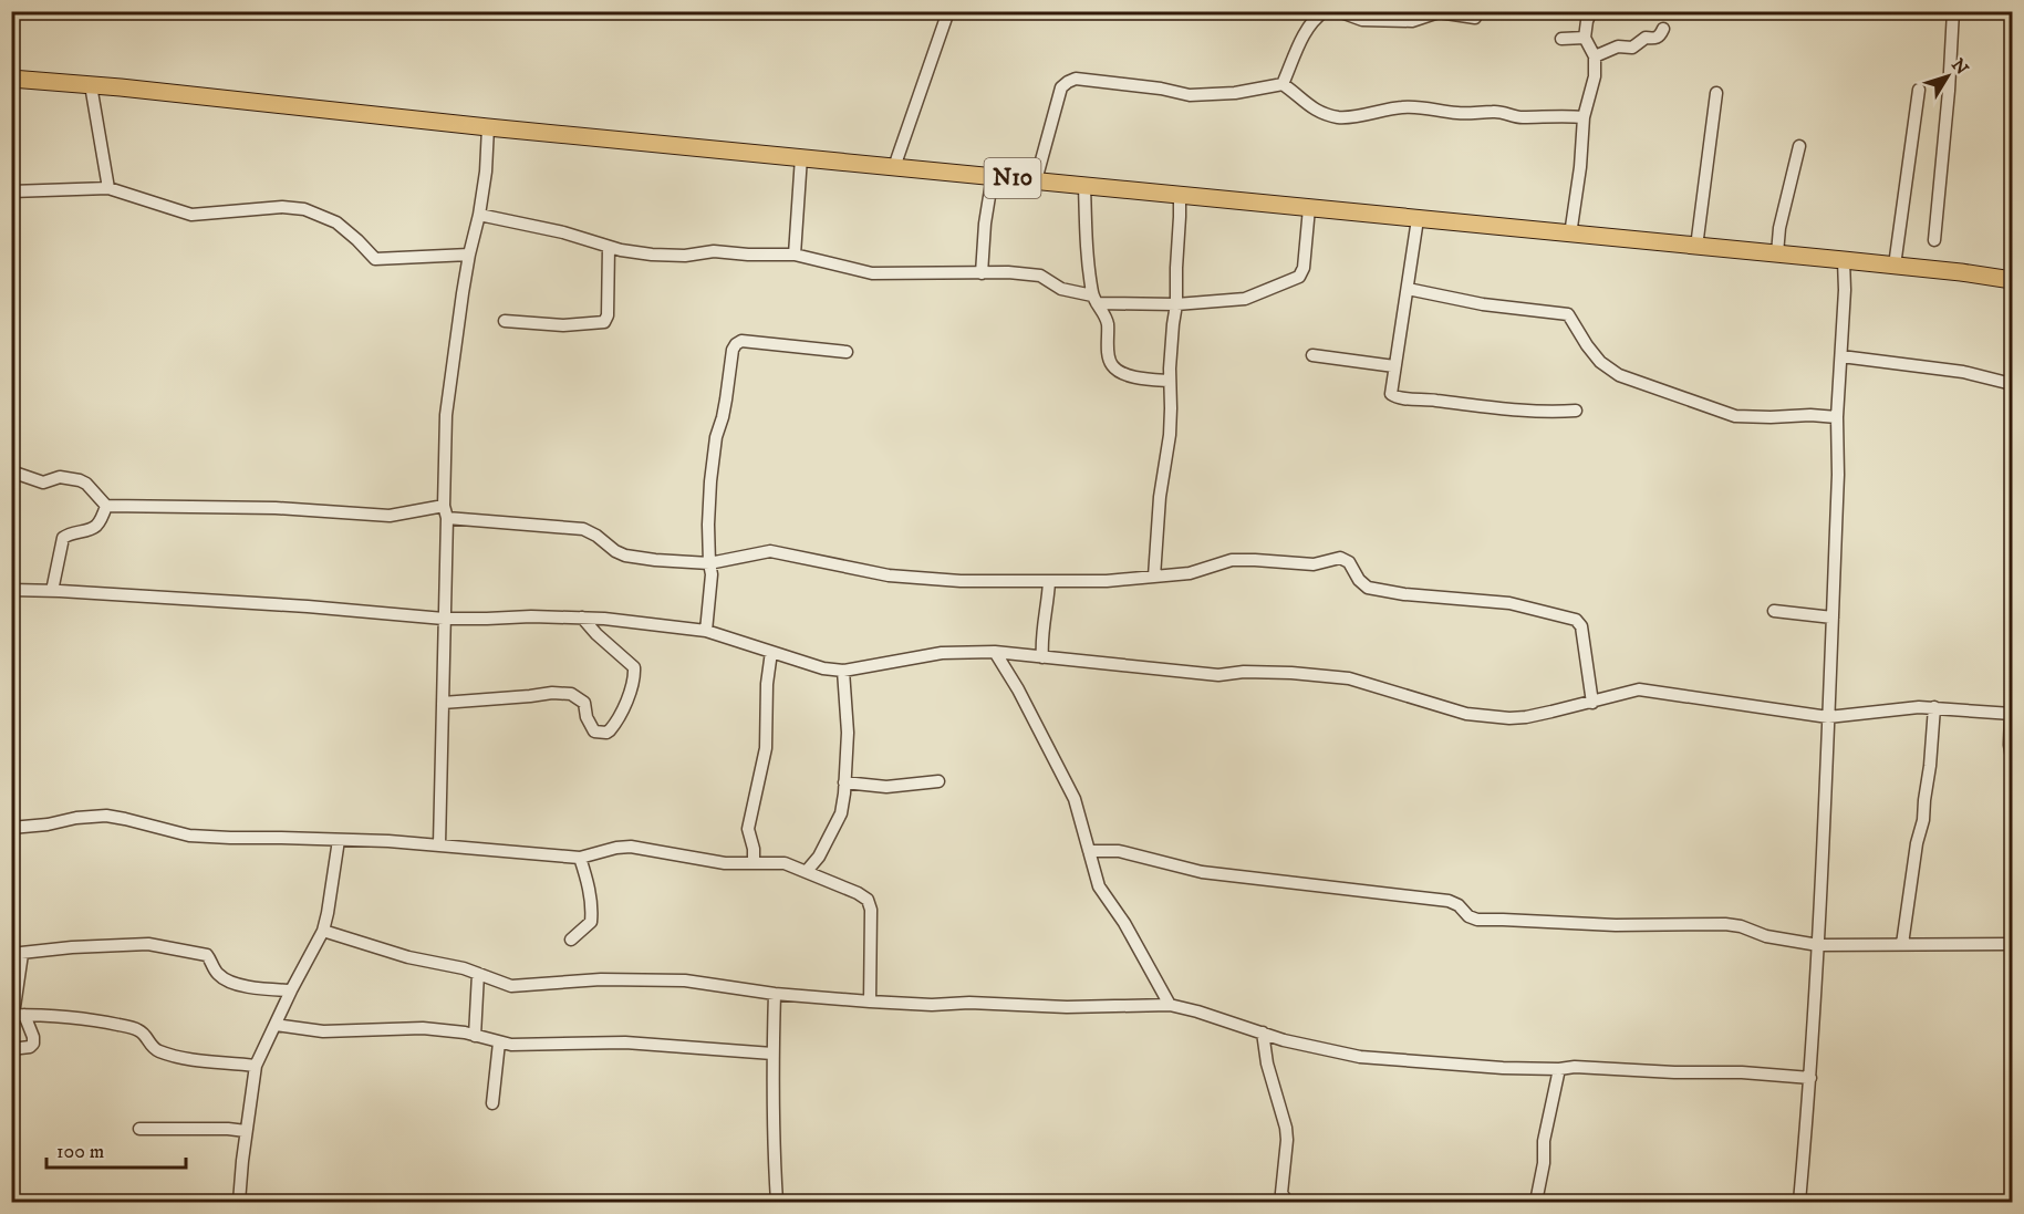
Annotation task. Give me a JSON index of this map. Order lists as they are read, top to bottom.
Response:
{
  "streets": {
    "main road": ["N10"]
  },
  "scale_bar": "100 m",
  "north": "top right"
}
